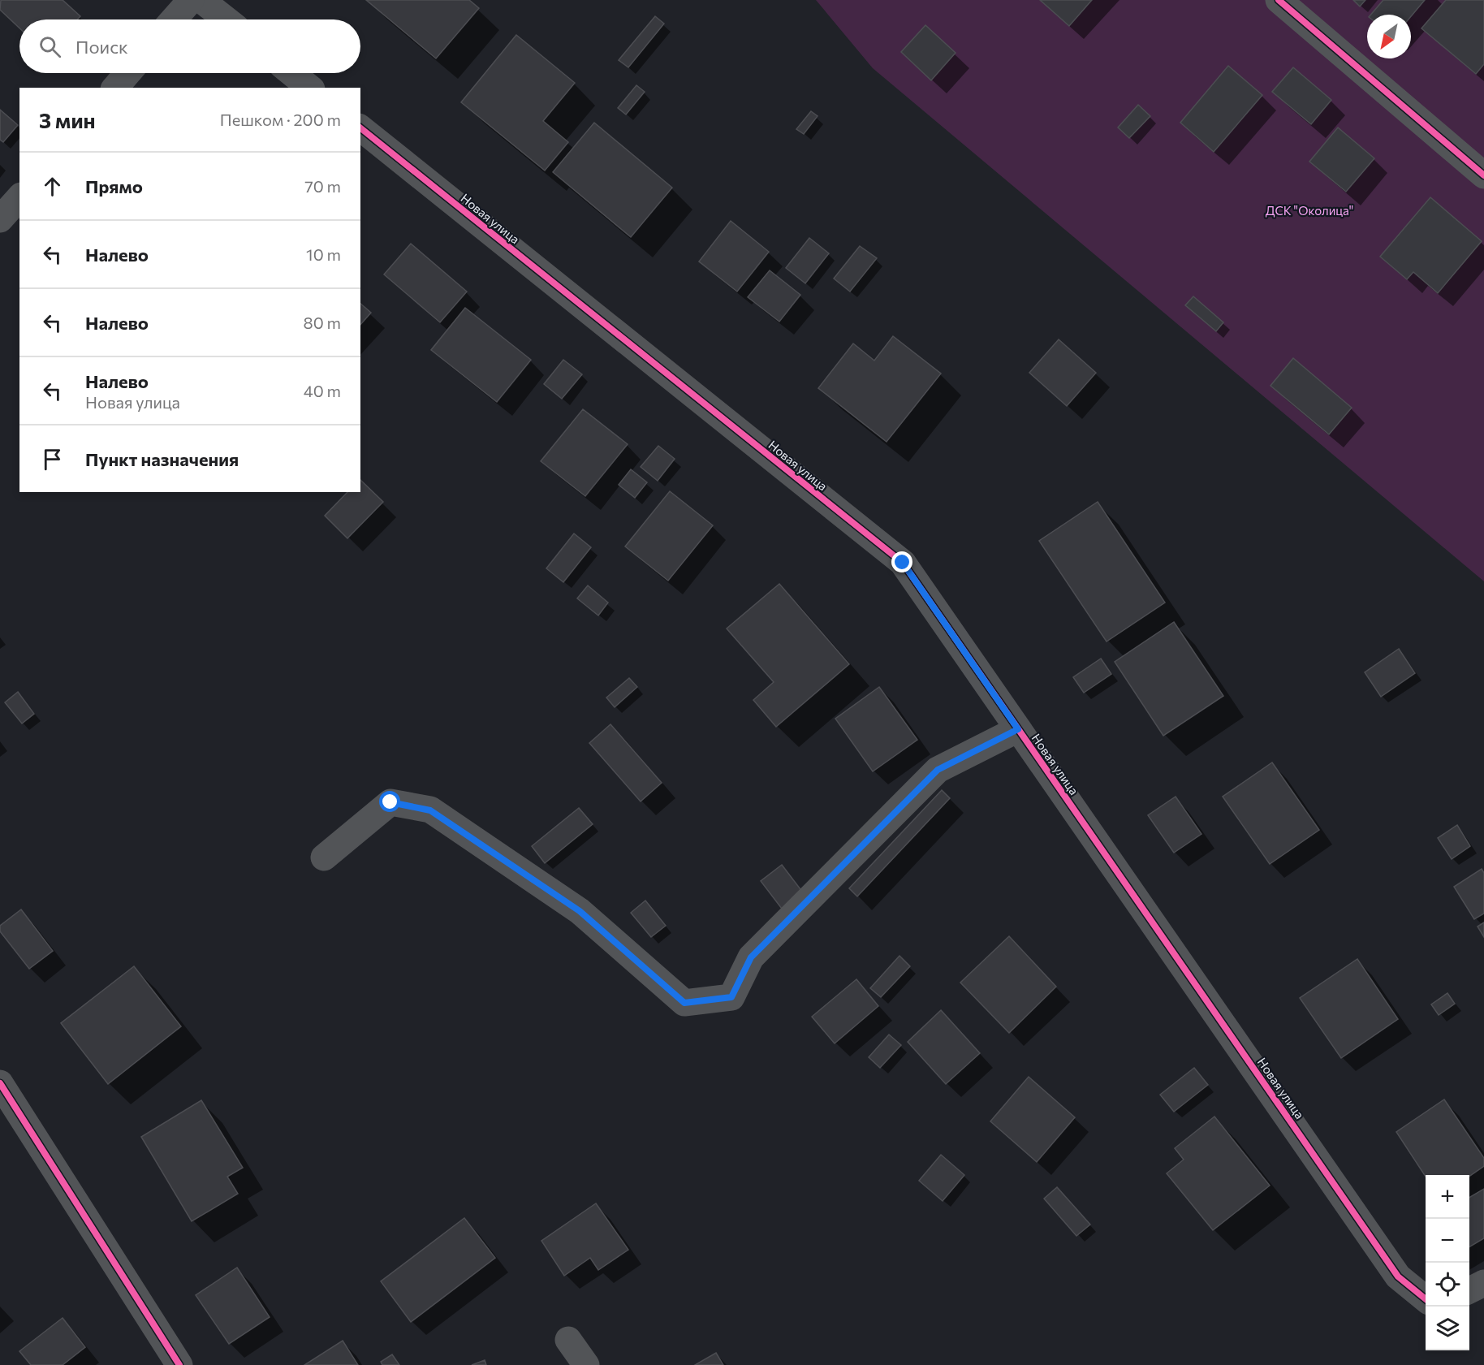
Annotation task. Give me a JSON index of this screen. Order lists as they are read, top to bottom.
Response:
{
  "streets": {
    "street": ["Новая улица"]
  },
  "parks": ["ДСК \"Околица\""],
  "north": "bottom left",
  "page": {
    "search": "Поиск",
    "heading": ["3 мин", "Пешком · 200 m"],
    "list": [
      ["Прямо", "70 m"],
      ["Налево", "10 m"],
      ["Налево", "80 m"],
      ["Налево", "Новая улица", "40 m"],
      "Пункт назначения"
    ],
    "map_buttons": ["+", "−"]
  }
}
